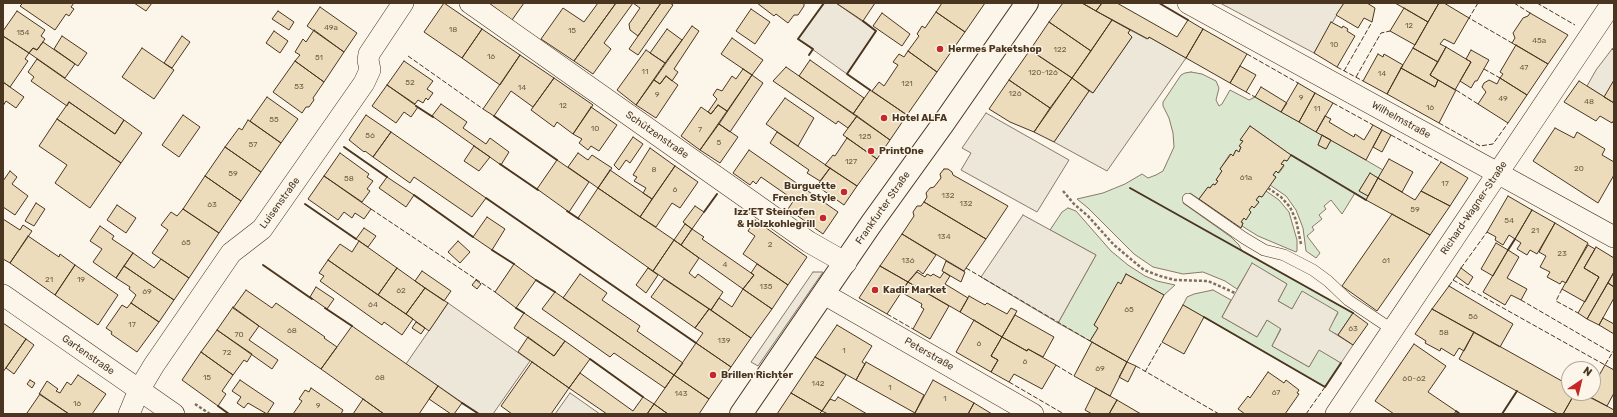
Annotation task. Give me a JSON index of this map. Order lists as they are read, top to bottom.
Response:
{
  "streets": {
    "main road": ["Frankfurter Straße"],
    "street": [
      "Wilhelmstraße",
      "Schützenstraße",
      "Luisenstraße",
      "Richard-Wagner-Straße",
      "Peterstraße",
      "Gartenstraße"
    ]
  },
  "crossings": [
    ["Wilhelmstraße", "Richard-Wagner-Straße"],
    ["Schützenstraße", "Frankfurter Straße"],
    ["Luisenstraße", "Gartenstraße"],
    ["Frankfurter Straße", "Peterstraße"]
  ],
  "places": [
    "Hermes Paketshop",
    "Hotel ALFA",
    "PrintOne",
    "Burguette French Style",
    "Izz’ET Steinofen & Holzkohlegrill",
    "Kadir Market",
    "Brillen Richter"
  ],
  "house_numbers": [
    "12",
    "49a",
    "18",
    "15",
    "154",
    "45a",
    "10",
    "122",
    "16",
    "51",
    "47",
    "11",
    "120-126",
    "14",
    "52",
    "121",
    "53",
    "14",
    "126",
    "9",
    "9",
    "49",
    "48",
    "12",
    "16",
    "11",
    "55",
    "10",
    "7",
    "56",
    "125",
    "5",
    "57",
    "127",
    "20",
    "8",
    "59",
    "61a",
    "58",
    "17",
    "6",
    "132",
    "132",
    "63",
    "59",
    "54",
    "21",
    "134",
    "65",
    "2",
    "23",
    "136",
    "61",
    "4",
    "21",
    "19",
    "135",
    "62",
    "69",
    "64",
    "65",
    "56",
    "17",
    "63",
    "68",
    "58",
    "70",
    "139",
    "6",
    "1",
    "72",
    "6",
    "69",
    "15",
    "68",
    "60-62",
    "142",
    "1",
    "67",
    "143",
    "1",
    "16",
    "9"
  ],
  "north": "top right"
}
